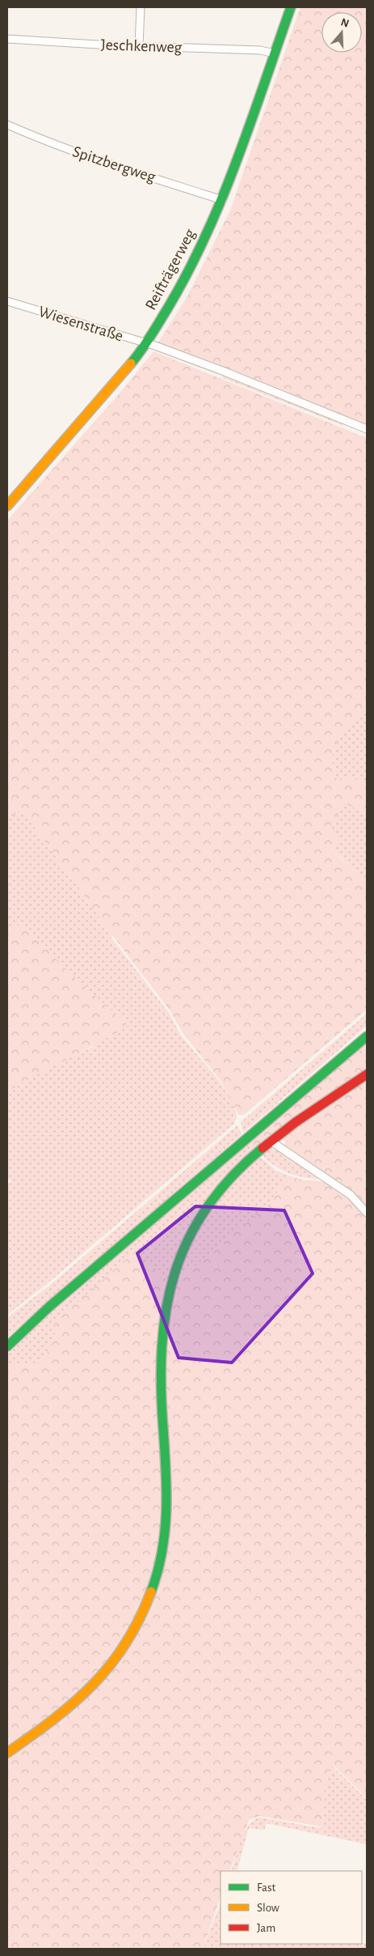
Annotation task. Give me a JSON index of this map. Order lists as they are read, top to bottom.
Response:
{
  "streets": {
    "main road": ["Reifträgerweg"],
    "street": ["Jeschkenweg", "Spitzbergweg", "Wiesenstraße"]
  },
  "crossings": [
    ["Jeschkenweg", "Reifträgerweg"],
    ["Spitzbergweg", "Reifträgerweg"],
    ["Reifträgerweg", "Wiesenstraße"]
  ],
  "legend": ["Fast", "Slow", "Jam"],
  "north": "top"
}
